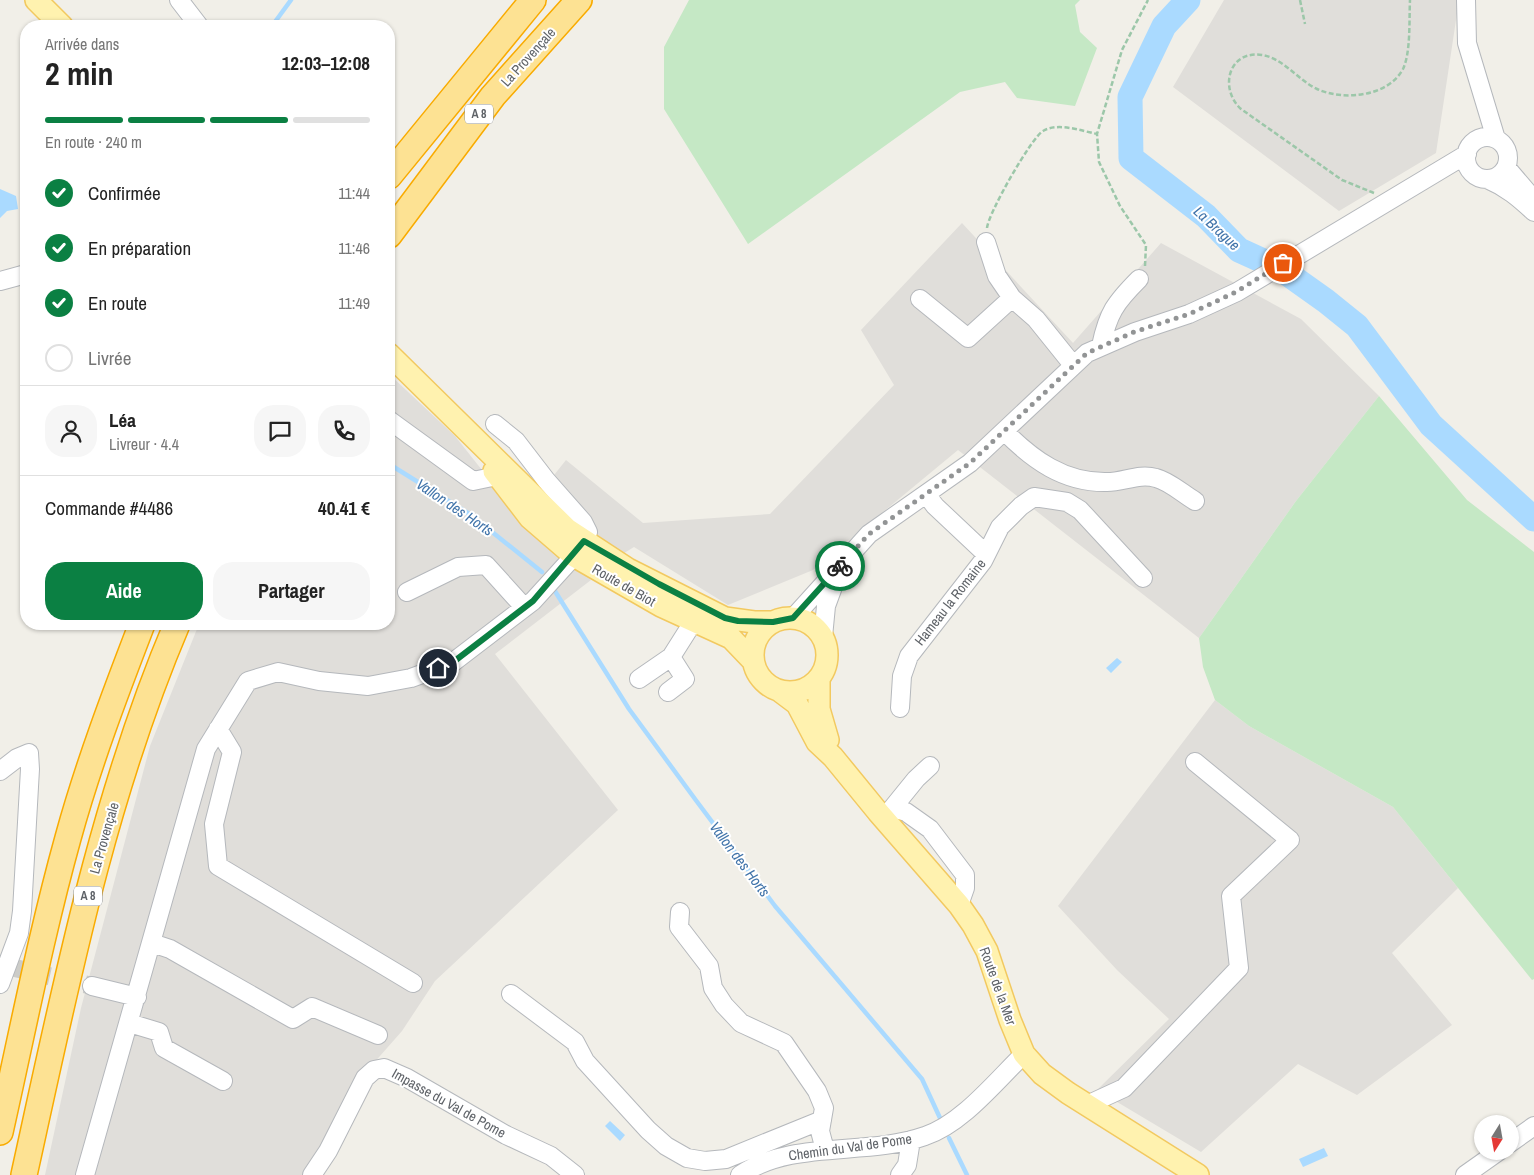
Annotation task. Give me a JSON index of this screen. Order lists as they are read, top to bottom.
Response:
{
  "streets": {
    "highway": ["La Provençale", "A 8"],
    "main road": ["Route de Biot", "Route de la Mer"],
    "street": ["Hameau la Romaine", "Impasse du Val de Pome", "Chemin du Val de Pome"]
  },
  "crossings": [
    ["Route de Biot", "Route de la Mer"],
    ["Route de la Mer", "Chemin du Val de Pome"]
  ],
  "water": ["La Brague", "Vallon des Horts"],
  "north": "bottom",
  "page": {
    "heading": ["2 min", "Arrivée dans", "12:03–12:08"],
    "panel": [
      "Léa",
      "Livreur · 4.4",
      "Commande #4486",
      "40.41 €"
    ],
    "bar": "En route · 240 m",
    "list": [
      ["Confirmée", "11:44"],
      ["En préparation", "11:46"],
      ["En route", "11:49"],
      "Livrée"
    ],
    "buttons": ["Aide", "Partager"]
  }
}
